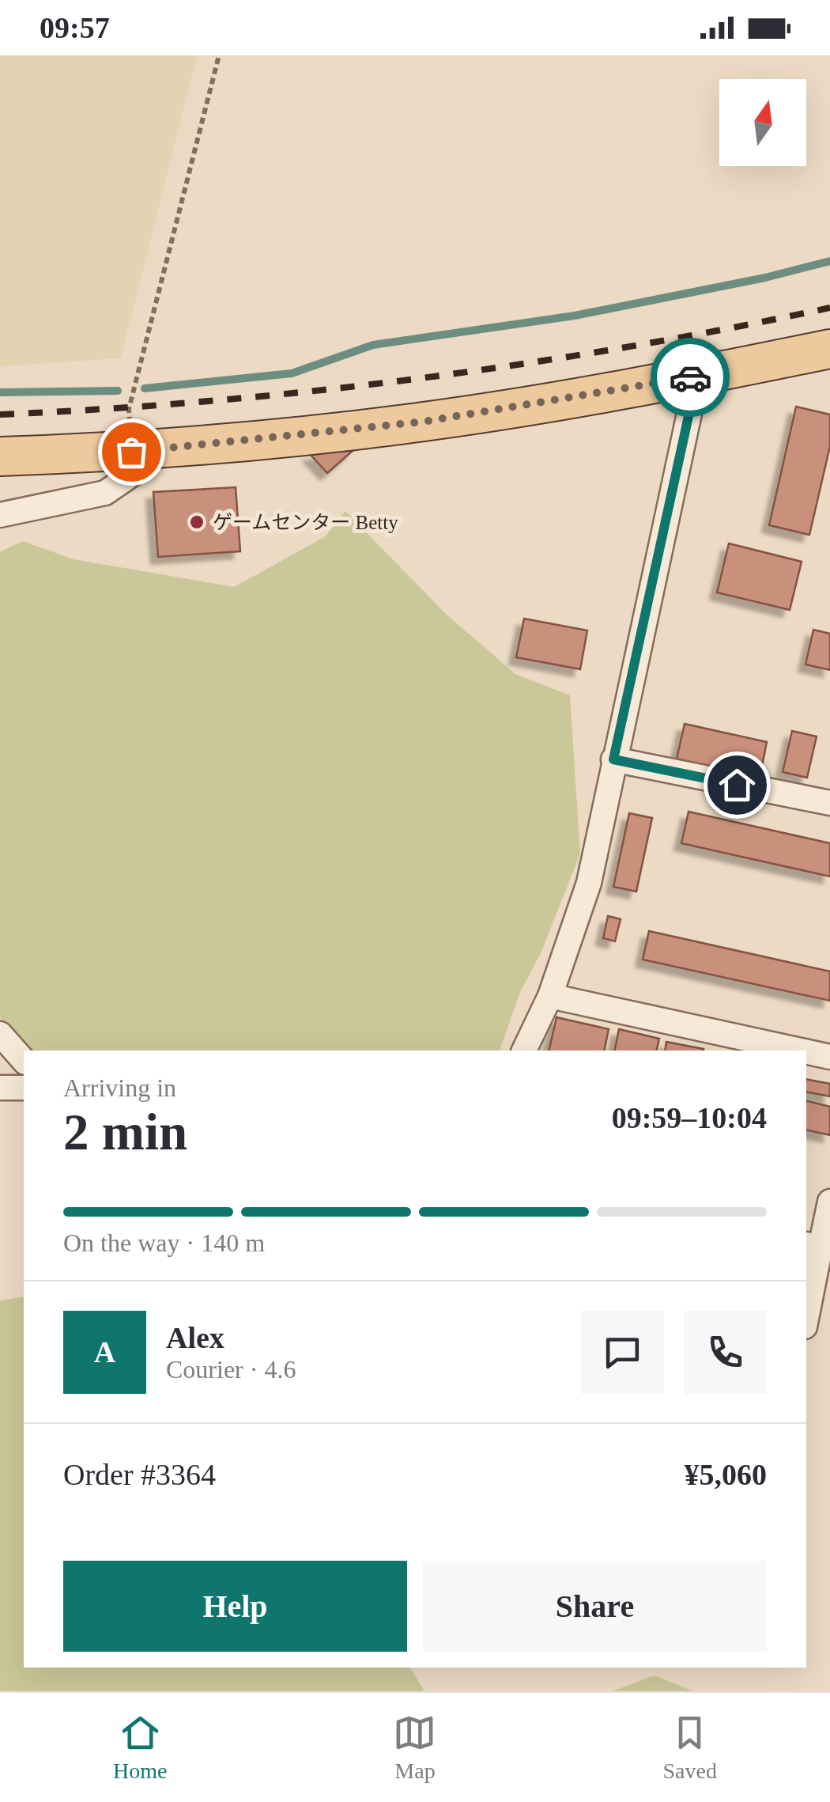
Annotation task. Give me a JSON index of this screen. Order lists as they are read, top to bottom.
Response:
{
  "places": ["ゲームセンター Betty"],
  "north": "top",
  "page": {
    "status": "09:57",
    "heading": ["2 min", "Arriving in", "09:59–10:04"],
    "panel": [
      "Alex",
      "Courier · 4.6",
      "Order #3364",
      "¥5,060"
    ],
    "bar": "On the way · 140 m",
    "round": "A",
    "buttons": ["Help", "Share"],
    "tabs": ["Home", "Map", "Saved"]
  }
}
